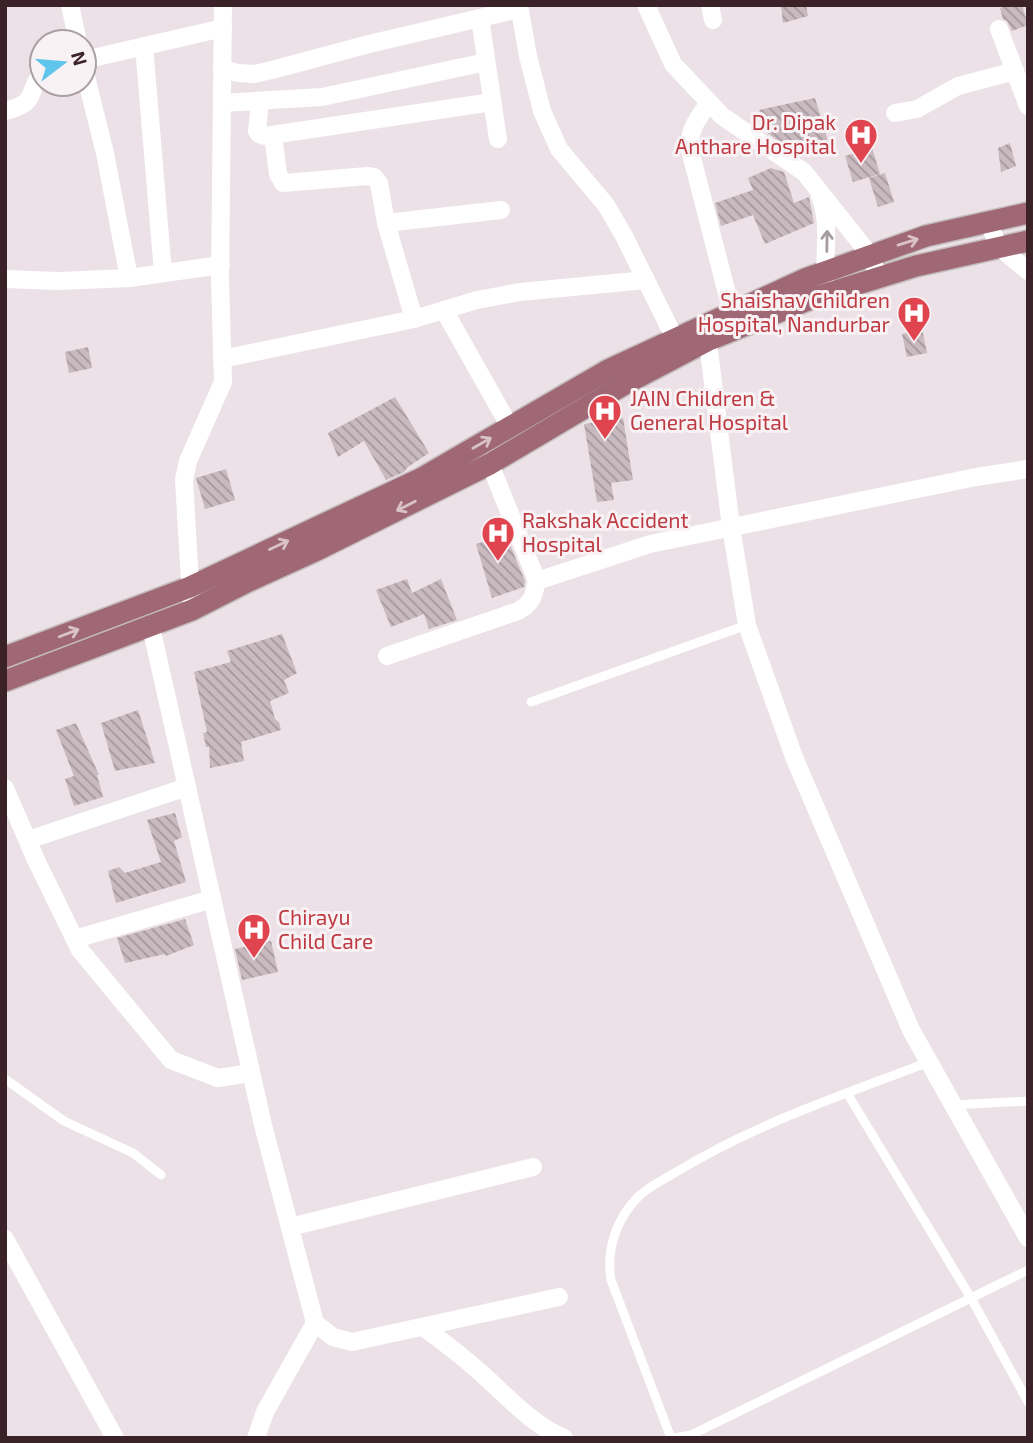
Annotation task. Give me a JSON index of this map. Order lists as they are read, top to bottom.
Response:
{
  "places": {
    "hospital": [
      "Dr. Dipak Anthare Hospital",
      "Shaishav Children Hospital, Nandurbar",
      "JAIN Children & General Hospital",
      "Rakshak Accident Hospital",
      "Chirayu Child Care"
    ]
  },
  "north": "right"
}
